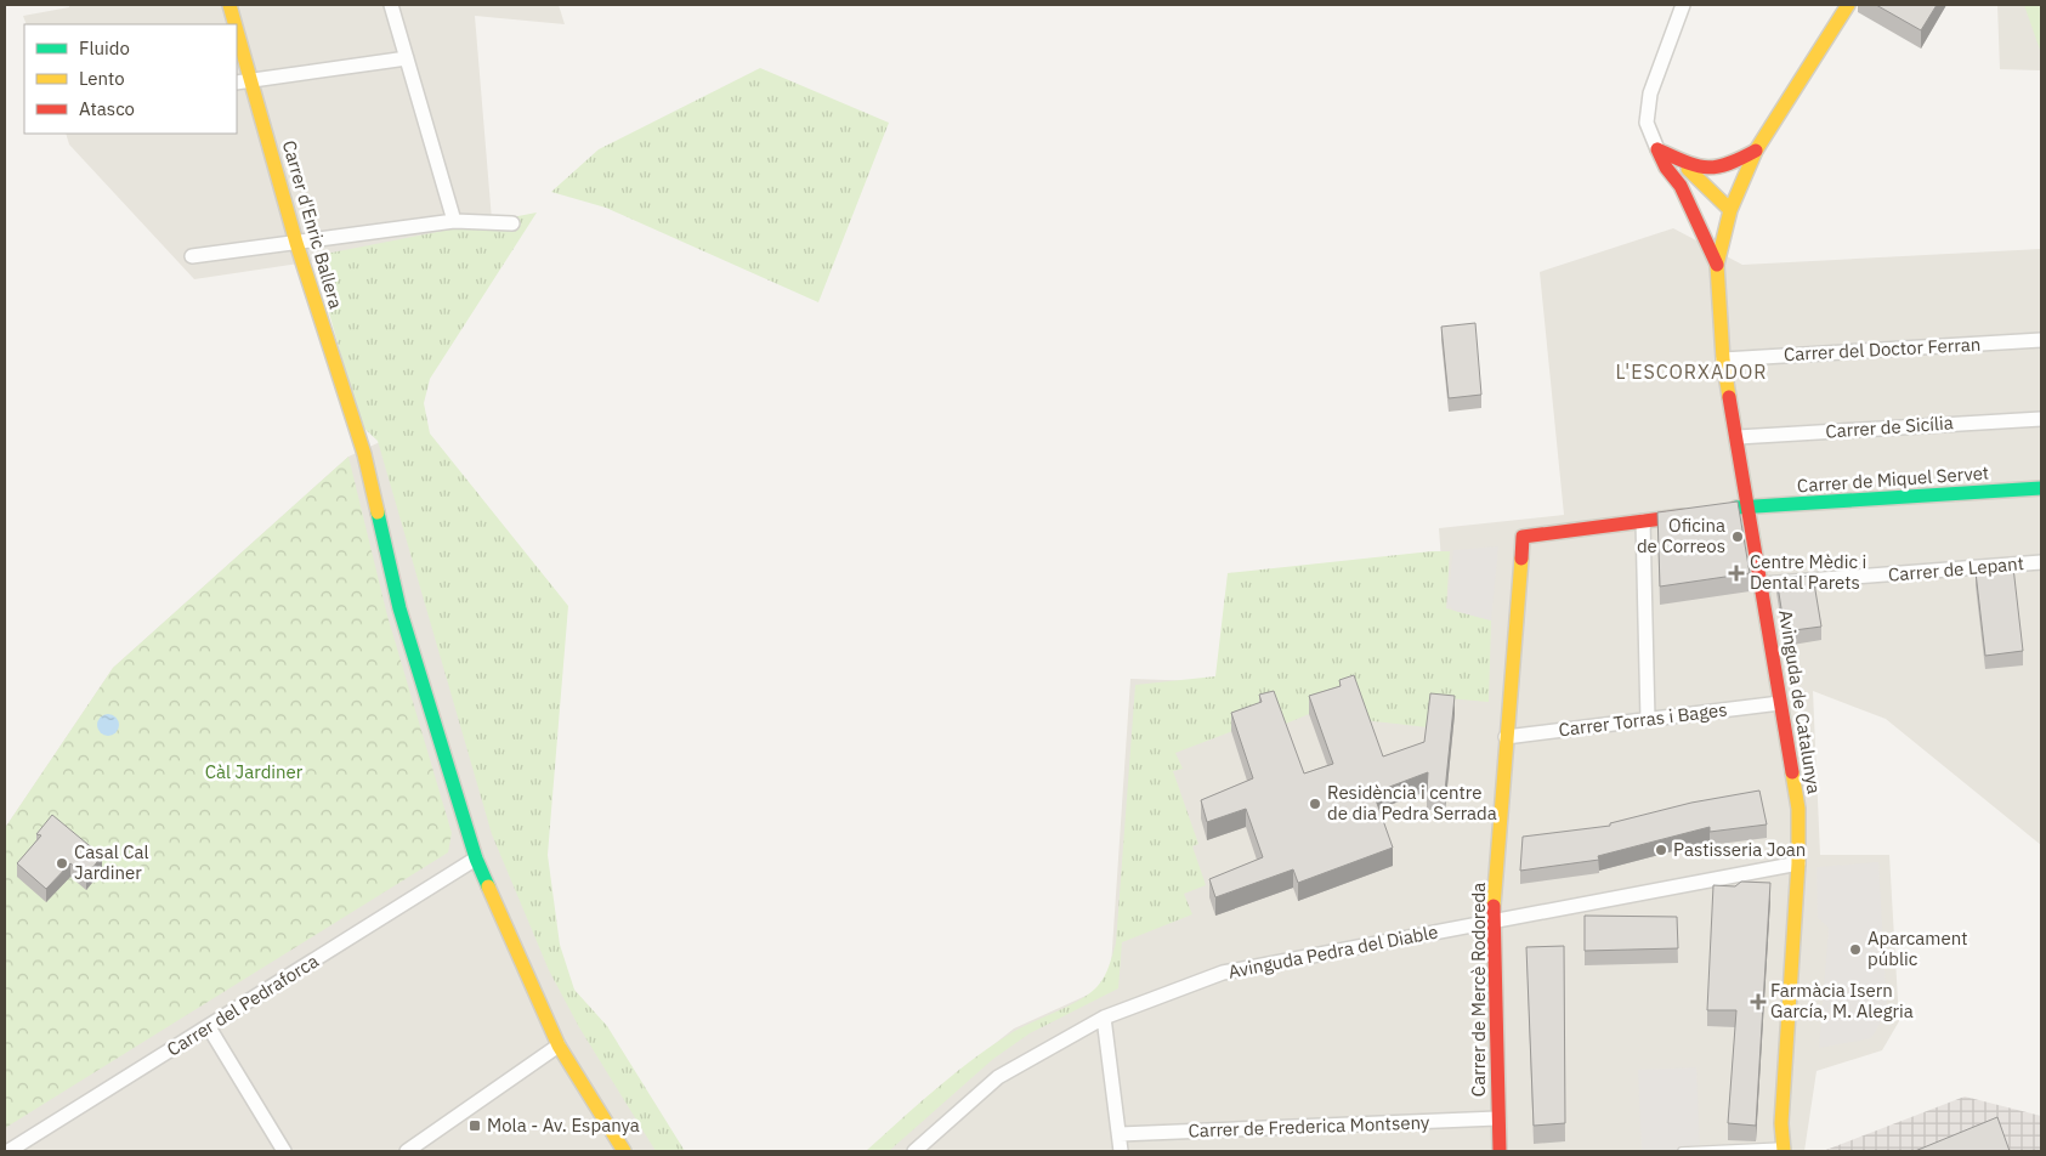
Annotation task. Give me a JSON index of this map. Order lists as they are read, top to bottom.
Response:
{
  "streets": {
    "street": [
      "Carrer d'Enric Ballera",
      "Carrer del Doctor Ferran",
      "Carrer de Sicília",
      "Carrer de Miquel Servet",
      "Carrer de Lepant",
      "Avinguda de Catalunya",
      "Carrer Torras i Bages",
      "Avinguda Pedra del Diable",
      "Carrer de Mercè Rodoreda",
      "Carrer del Pedraforca",
      "Carrer de Frederica Montseny"
    ]
  },
  "crossings": [
    ["Carrer d'Enric Ballera", "Carrer del Pedraforca"],
    ["Carrer del Doctor Ferran", "Avinguda de Catalunya"],
    ["Carrer de Sicília", "Avinguda de Catalunya"],
    ["Carrer de Miquel Servet", "Avinguda de Catalunya"],
    ["Carrer de Lepant", "Avinguda de Catalunya"],
    ["Avinguda de Catalunya", "Carrer Torras i Bages"],
    ["Avinguda de Catalunya", "Avinguda Pedra del Diable"],
    ["Carrer Torras i Bages", "Carrer de Mercè Rodoreda"],
    ["Avinguda Pedra del Diable", "Carrer de Mercè Rodoreda"],
    ["Carrer de Mercè Rodoreda", "Carrer de Frederica Montseny"]
  ],
  "districts": ["L'ESCORXADOR"],
  "parks": ["Càl Jardiner"],
  "places": {
    "other": [
      "Oficina de Correos",
      "Residència i centre de dia Pedra Serrada",
      "Pastisseria Joan",
      "Casal Cal Jardiner",
      "Aparcament públic"
    ],
    "health": ["Centre Mèdic i Dental Parets", "Farmàcia Isern García, M. Alegria"],
    "transit": ["Mola - Av. Espanya"]
  },
  "legend": ["Fluido", "Lento", "Atasco"]
}
